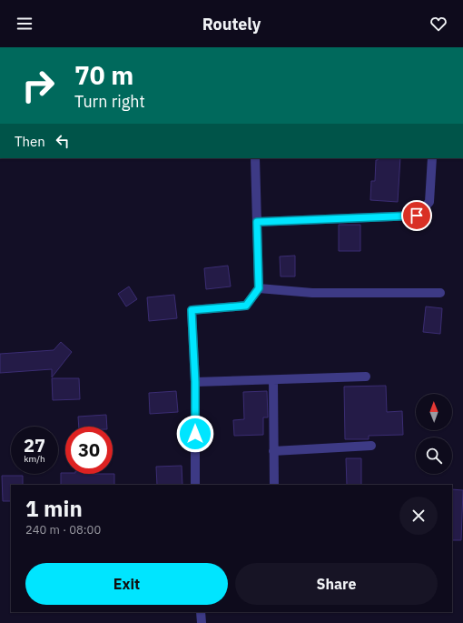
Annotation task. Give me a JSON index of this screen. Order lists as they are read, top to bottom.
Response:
{
  "north": "top",
  "page": {
    "header": "Routely",
    "turn": ["70 m", "Turn right"],
    "then": "Then",
    "speed": "27 km/h",
    "limit": "30",
    "heading": ["1 min", "240 m · 08:00"],
    "buttons": ["Exit", "Share"]
  }
}
